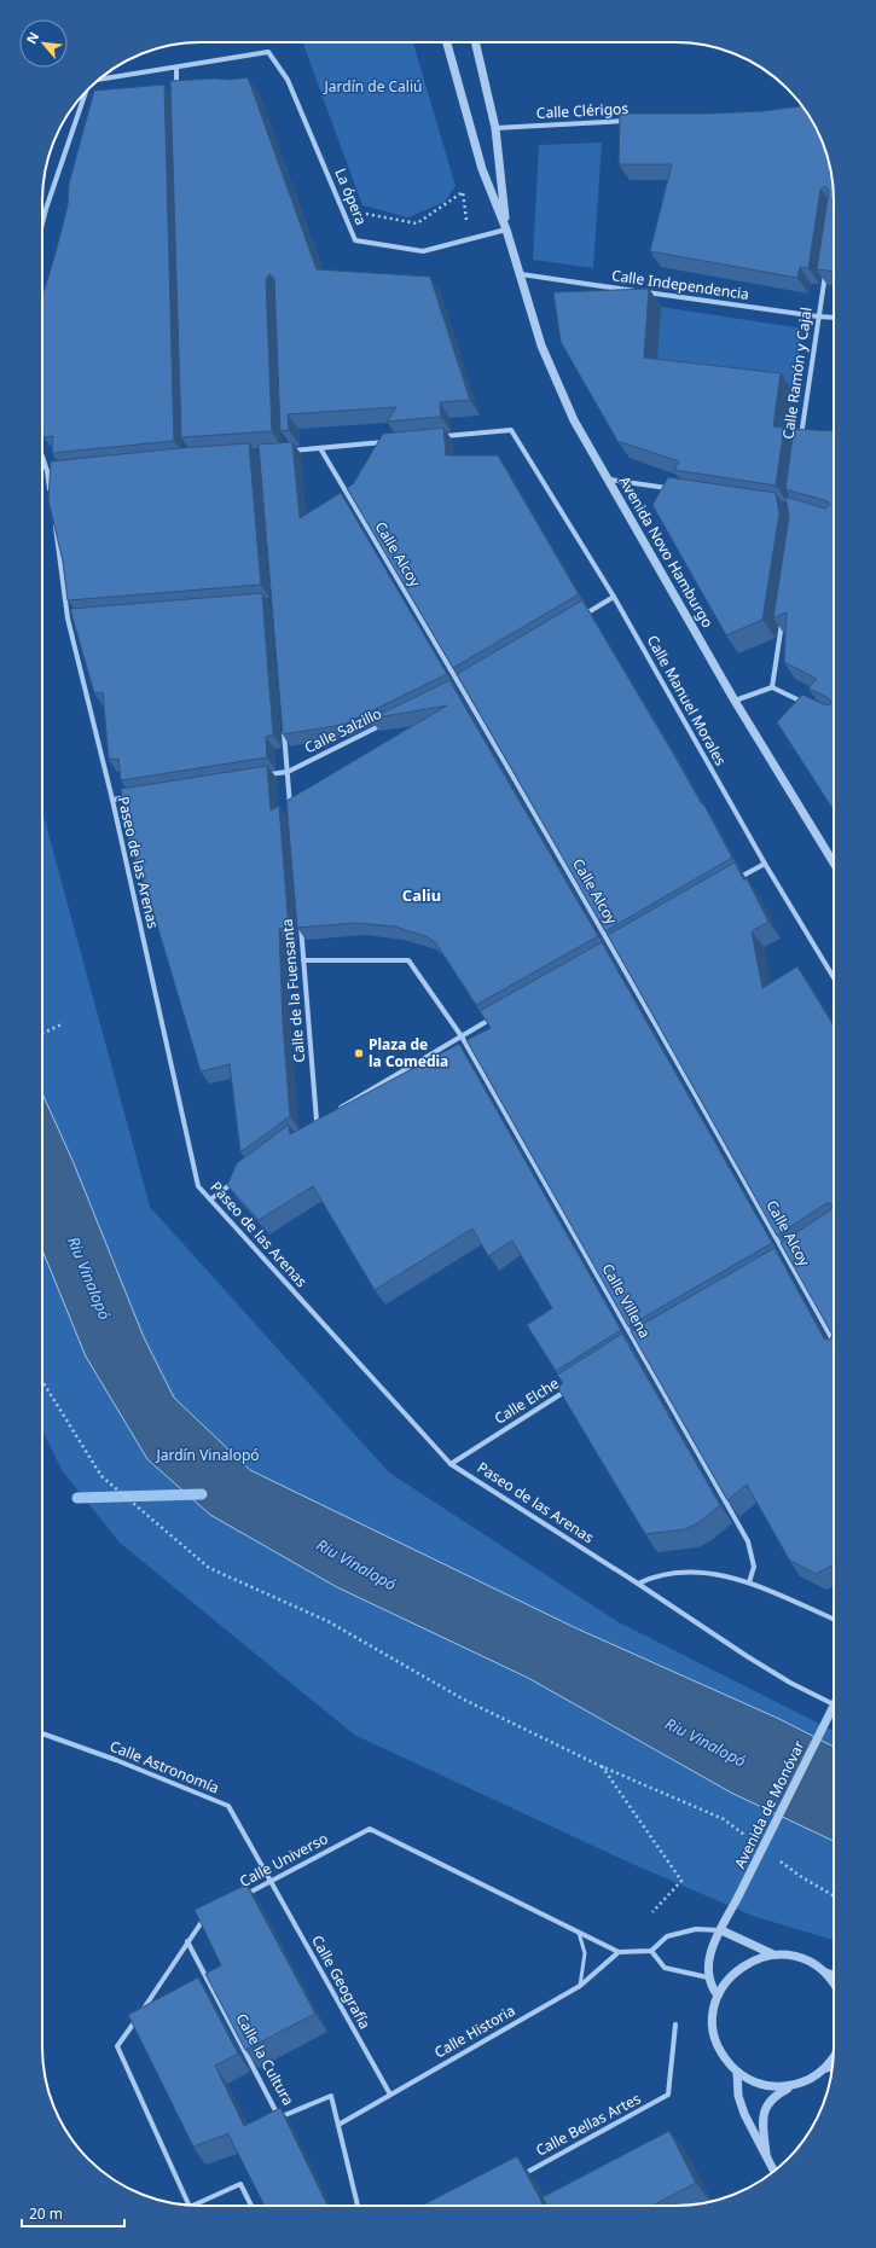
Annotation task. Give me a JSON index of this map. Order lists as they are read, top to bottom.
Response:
{
  "streets": {
    "street": [
      "Calle Clérigos",
      "La ópera",
      "Calle Independencia",
      "Calle Ramón y Cajal",
      "Avenida Novo Hamburgo",
      "Calle Alcoy",
      "Calle Manuel Morales",
      "Calle Salzillo",
      "Paseo de las Arenas",
      "Calle de la Fuensanta",
      "Calle Villena",
      "Calle Elche",
      "Calle Astronomía",
      "Avenida de Monóvar",
      "Calle Universo",
      "Calle Geografía",
      "Calle Historia",
      "Calle la Cultura",
      "Calle Bellas Artes"
    ]
  },
  "crossings": [
    ["Calle Clérigos", "Avenida Novo Hamburgo"],
    ["La ópera", "Avenida Novo Hamburgo"],
    ["Calle Independencia", "Calle Ramón y Cajal"],
    ["Calle Independencia", "Avenida Novo Hamburgo"],
    ["Paseo de las Arenas", "Calle Elche"],
    ["Calle Astronomía", "Calle Universo"],
    ["Calle Astronomía", "Calle Geografía"],
    ["Calle Universo", "Calle Geografía"],
    ["Calle Universo", "Calle Historia"],
    ["Calle Geografía", "Calle Historia"],
    ["Calle Historia", "Calle la Cultura"]
  ],
  "districts": ["Caliu"],
  "water": ["Riu Vinalopó"],
  "parks": ["Jardín de Caliú", "Jardín Vinalopó"],
  "places": ["Plaza de la Comedia"],
  "scale_bar": "20 m",
  "north": "top left"
}
